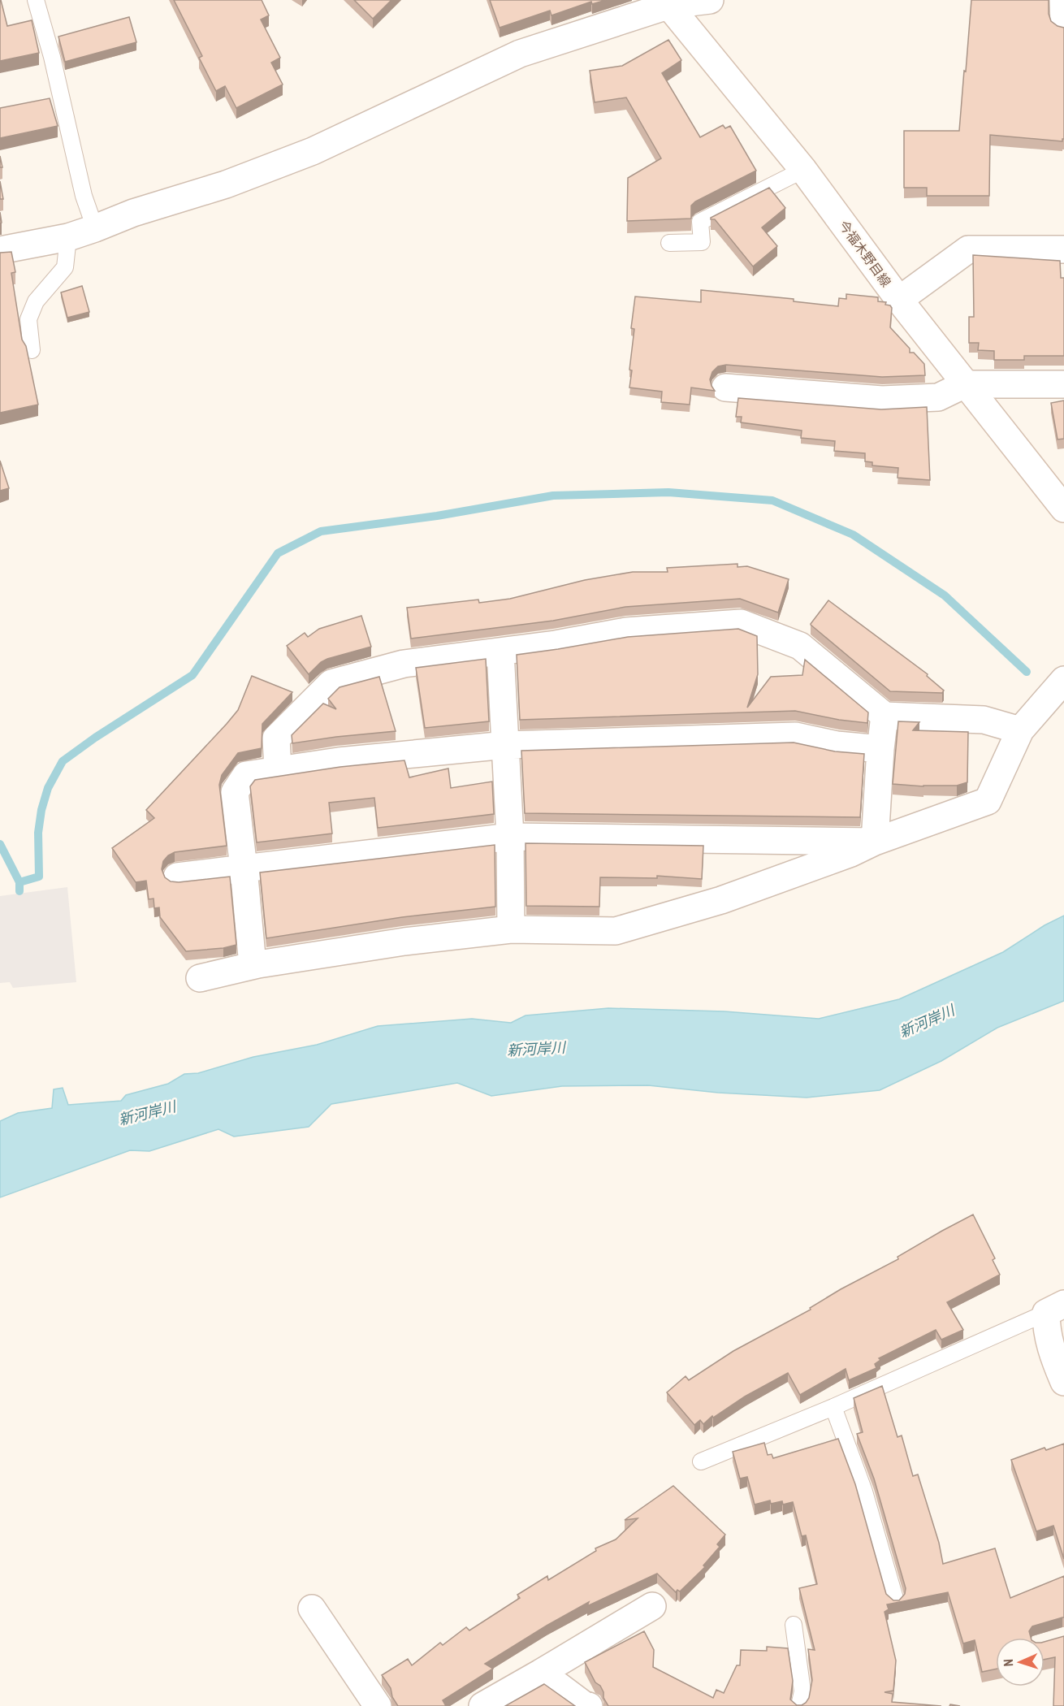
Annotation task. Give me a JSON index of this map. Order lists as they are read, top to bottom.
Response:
{
  "streets": {
    "street": ["今福木野目線"]
  },
  "water": ["新河岸川"],
  "north": "left"
}
